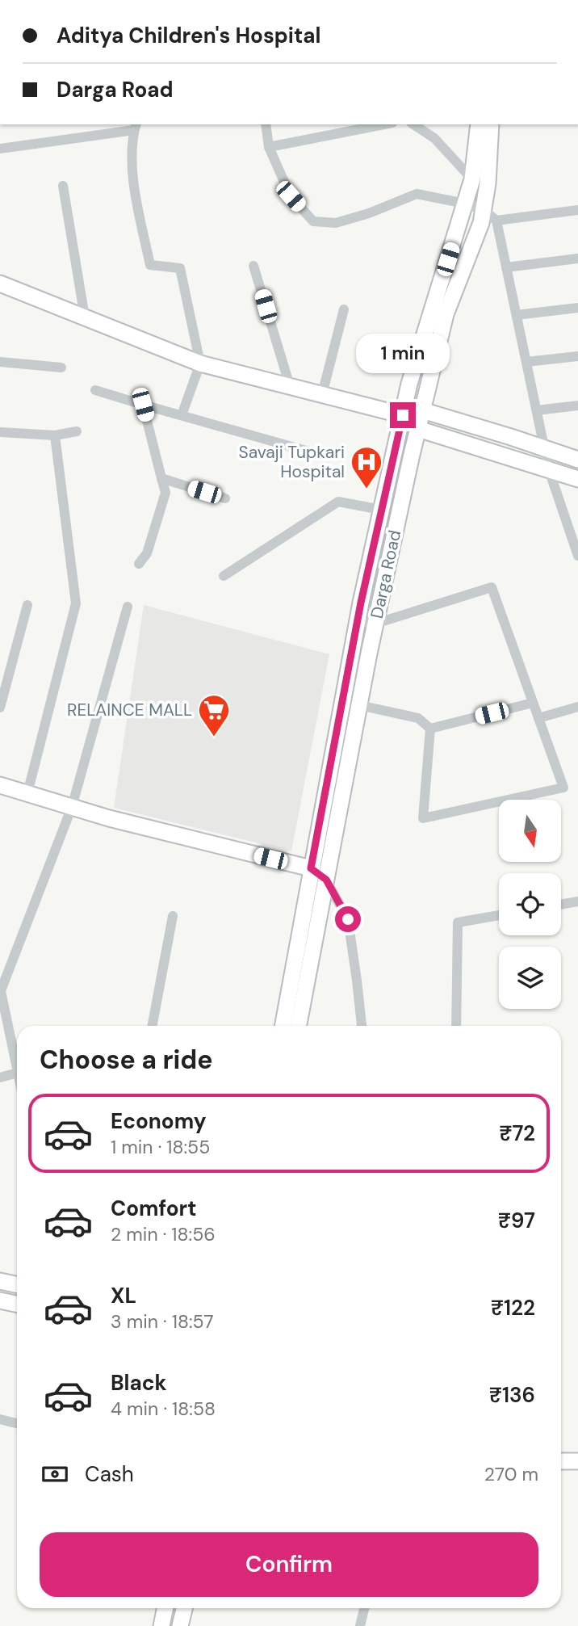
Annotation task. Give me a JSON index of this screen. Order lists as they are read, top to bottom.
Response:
{
  "streets": {
    "main road": ["Darga Road"]
  },
  "places": {
    "hospital": ["Savaji Tupkari Hospital"],
    "supermarket": ["RELAINCE MALL"]
  },
  "north": "bottom",
  "page": {
    "banner": ["Aditya Children's Hospital", "Darga Road"],
    "bubble": "1 min",
    "heading": "Choose a ride",
    "list": [
      {
        "name": "Economy",
        "note": "1 min · 18:55",
        "value": "₹72"
      },
      {
        "name": "Comfort",
        "note": "2 min · 18:56",
        "value": "₹97"
      },
      {
        "name": "XL",
        "note": "3 min · 18:57",
        "value": "₹122"
      },
      {
        "name": "Black",
        "note": "4 min · 18:58",
        "value": "₹136"
      }
    ],
    "pay": ["Cash", "270 m"],
    "buttons": "Confirm"
  }
}
